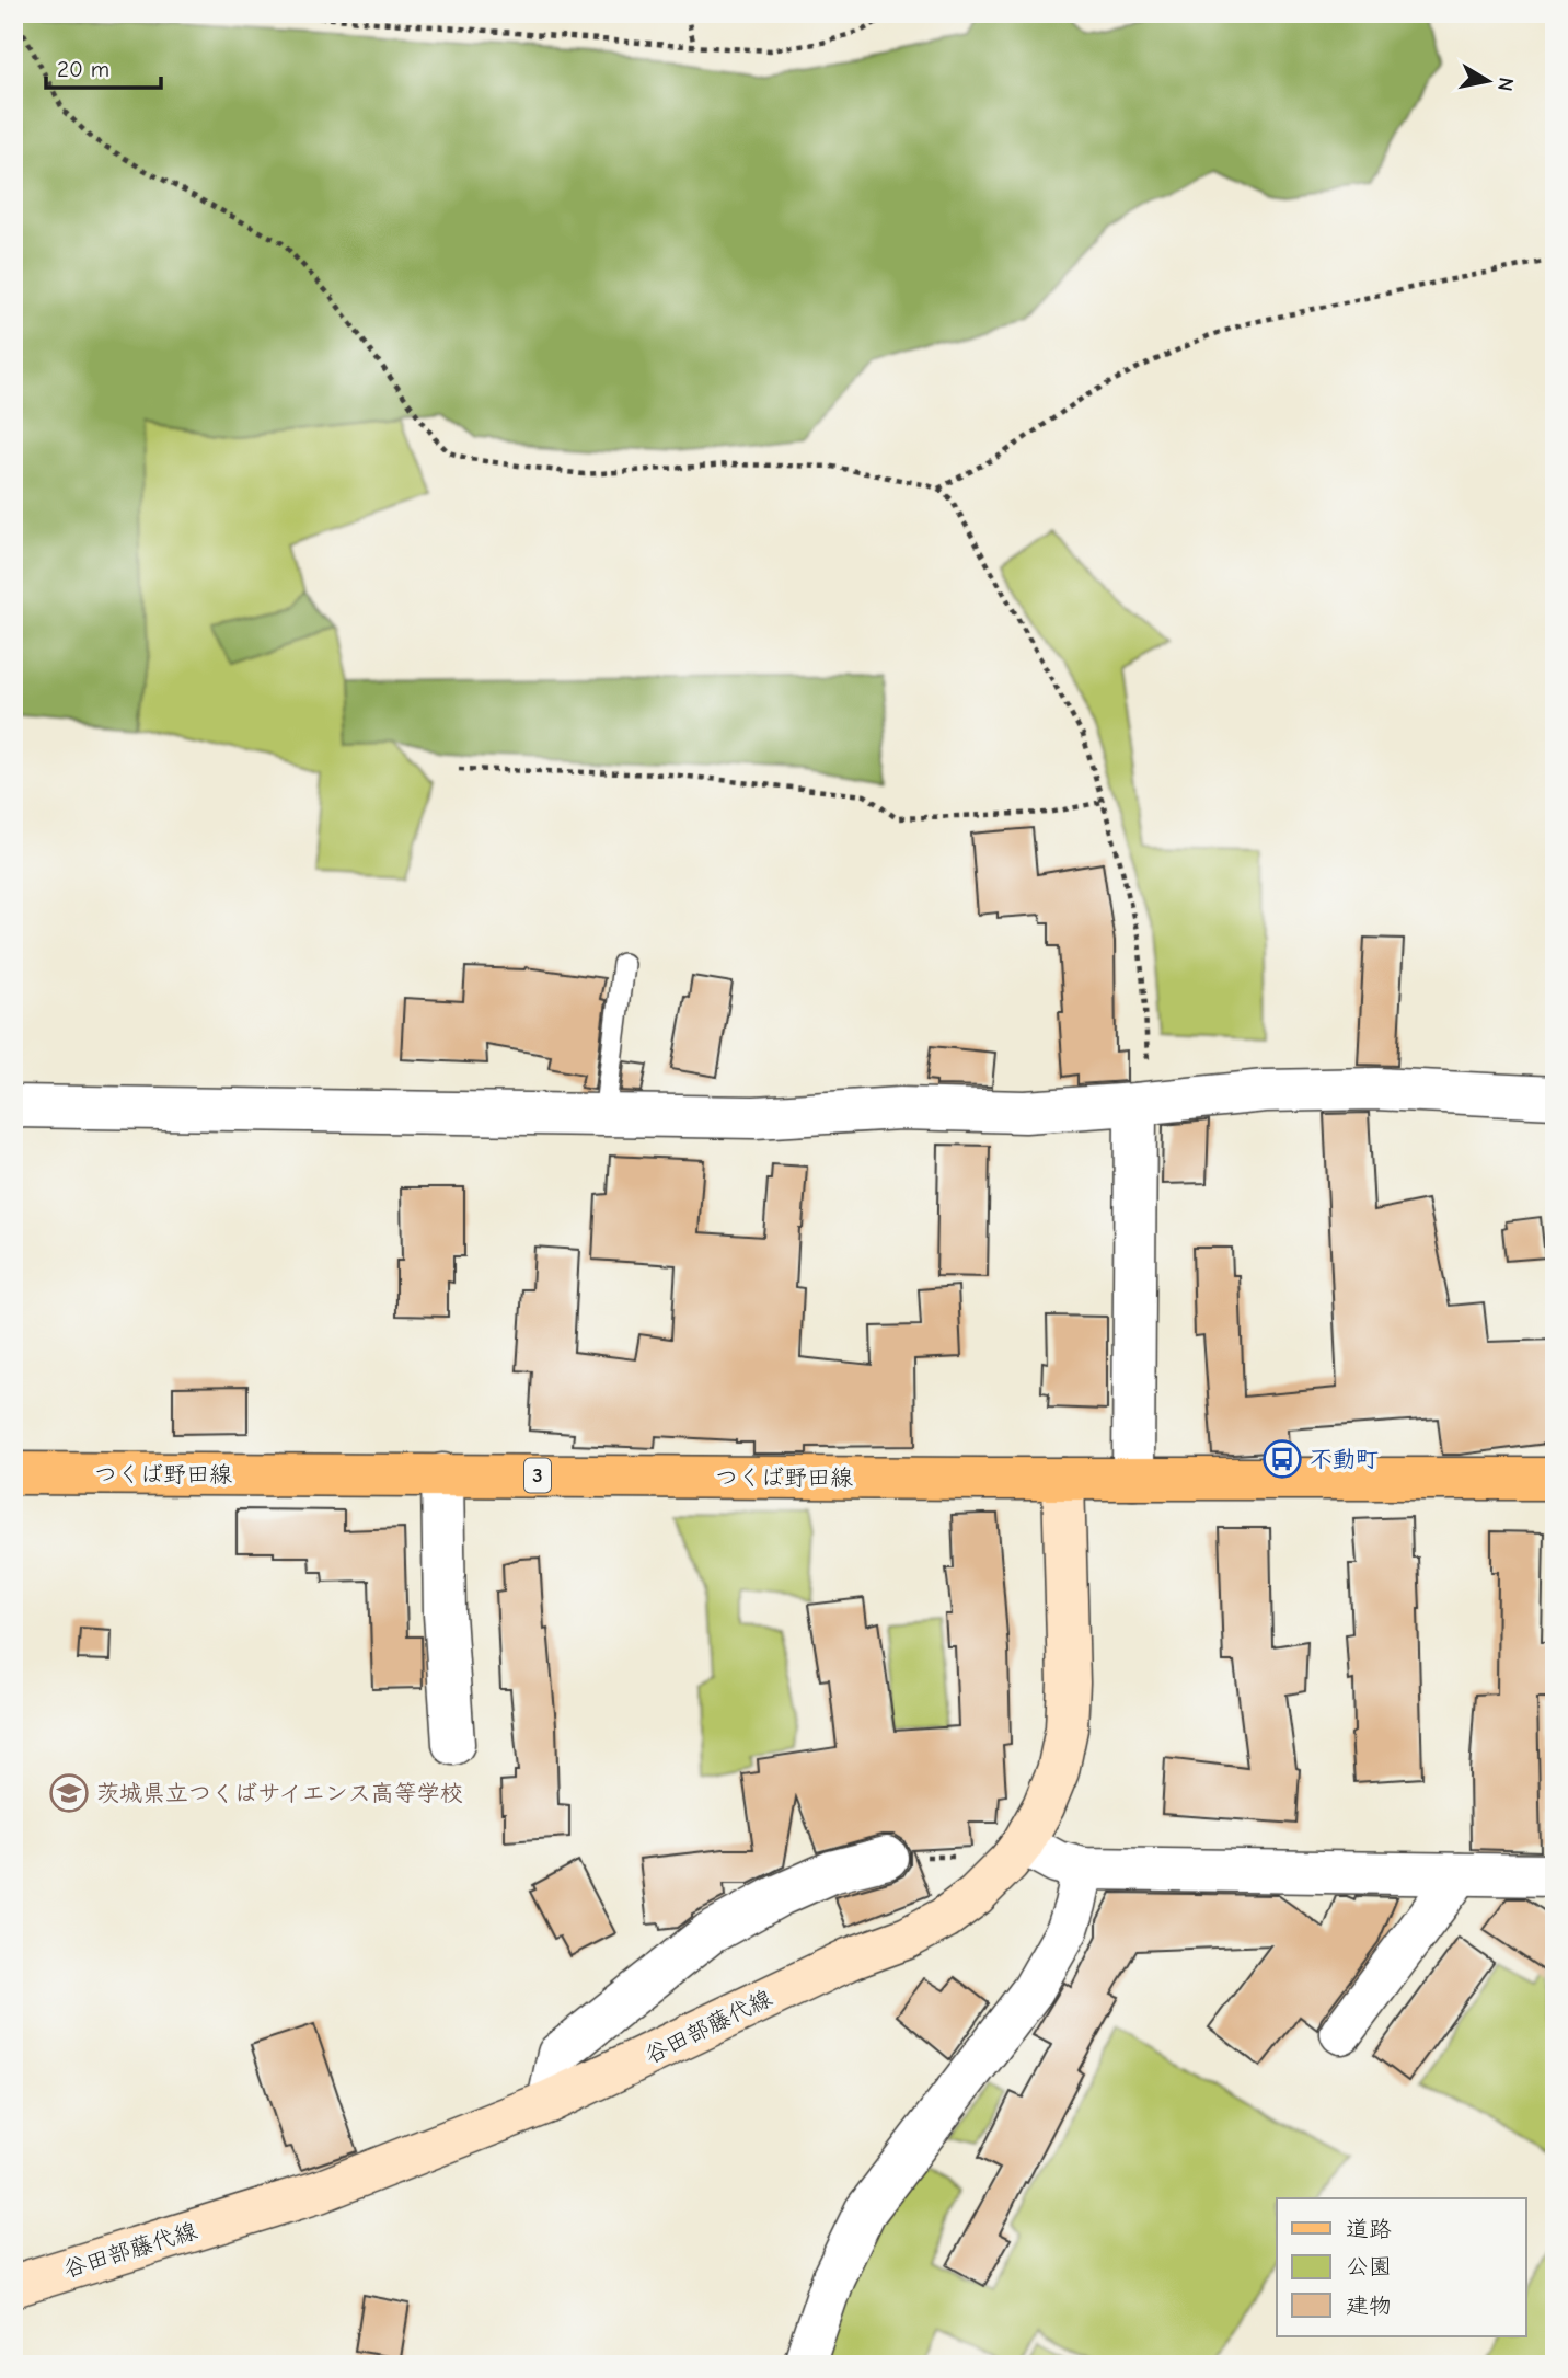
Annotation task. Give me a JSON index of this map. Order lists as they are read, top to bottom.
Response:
{
  "streets": {
    "main road": ["つくば野田線", "3", "谷田部藤代線"]
  },
  "crossings": [
    ["つくば野田線", "谷田部藤代線"]
  ],
  "places": {
    "bus stop": ["不動町"],
    "school or university": ["茨城県立つくばサイエンス高等学校"]
  },
  "legend": ["道路", "公園", "建物"],
  "scale_bar": "20 m",
  "north": "right"
}
